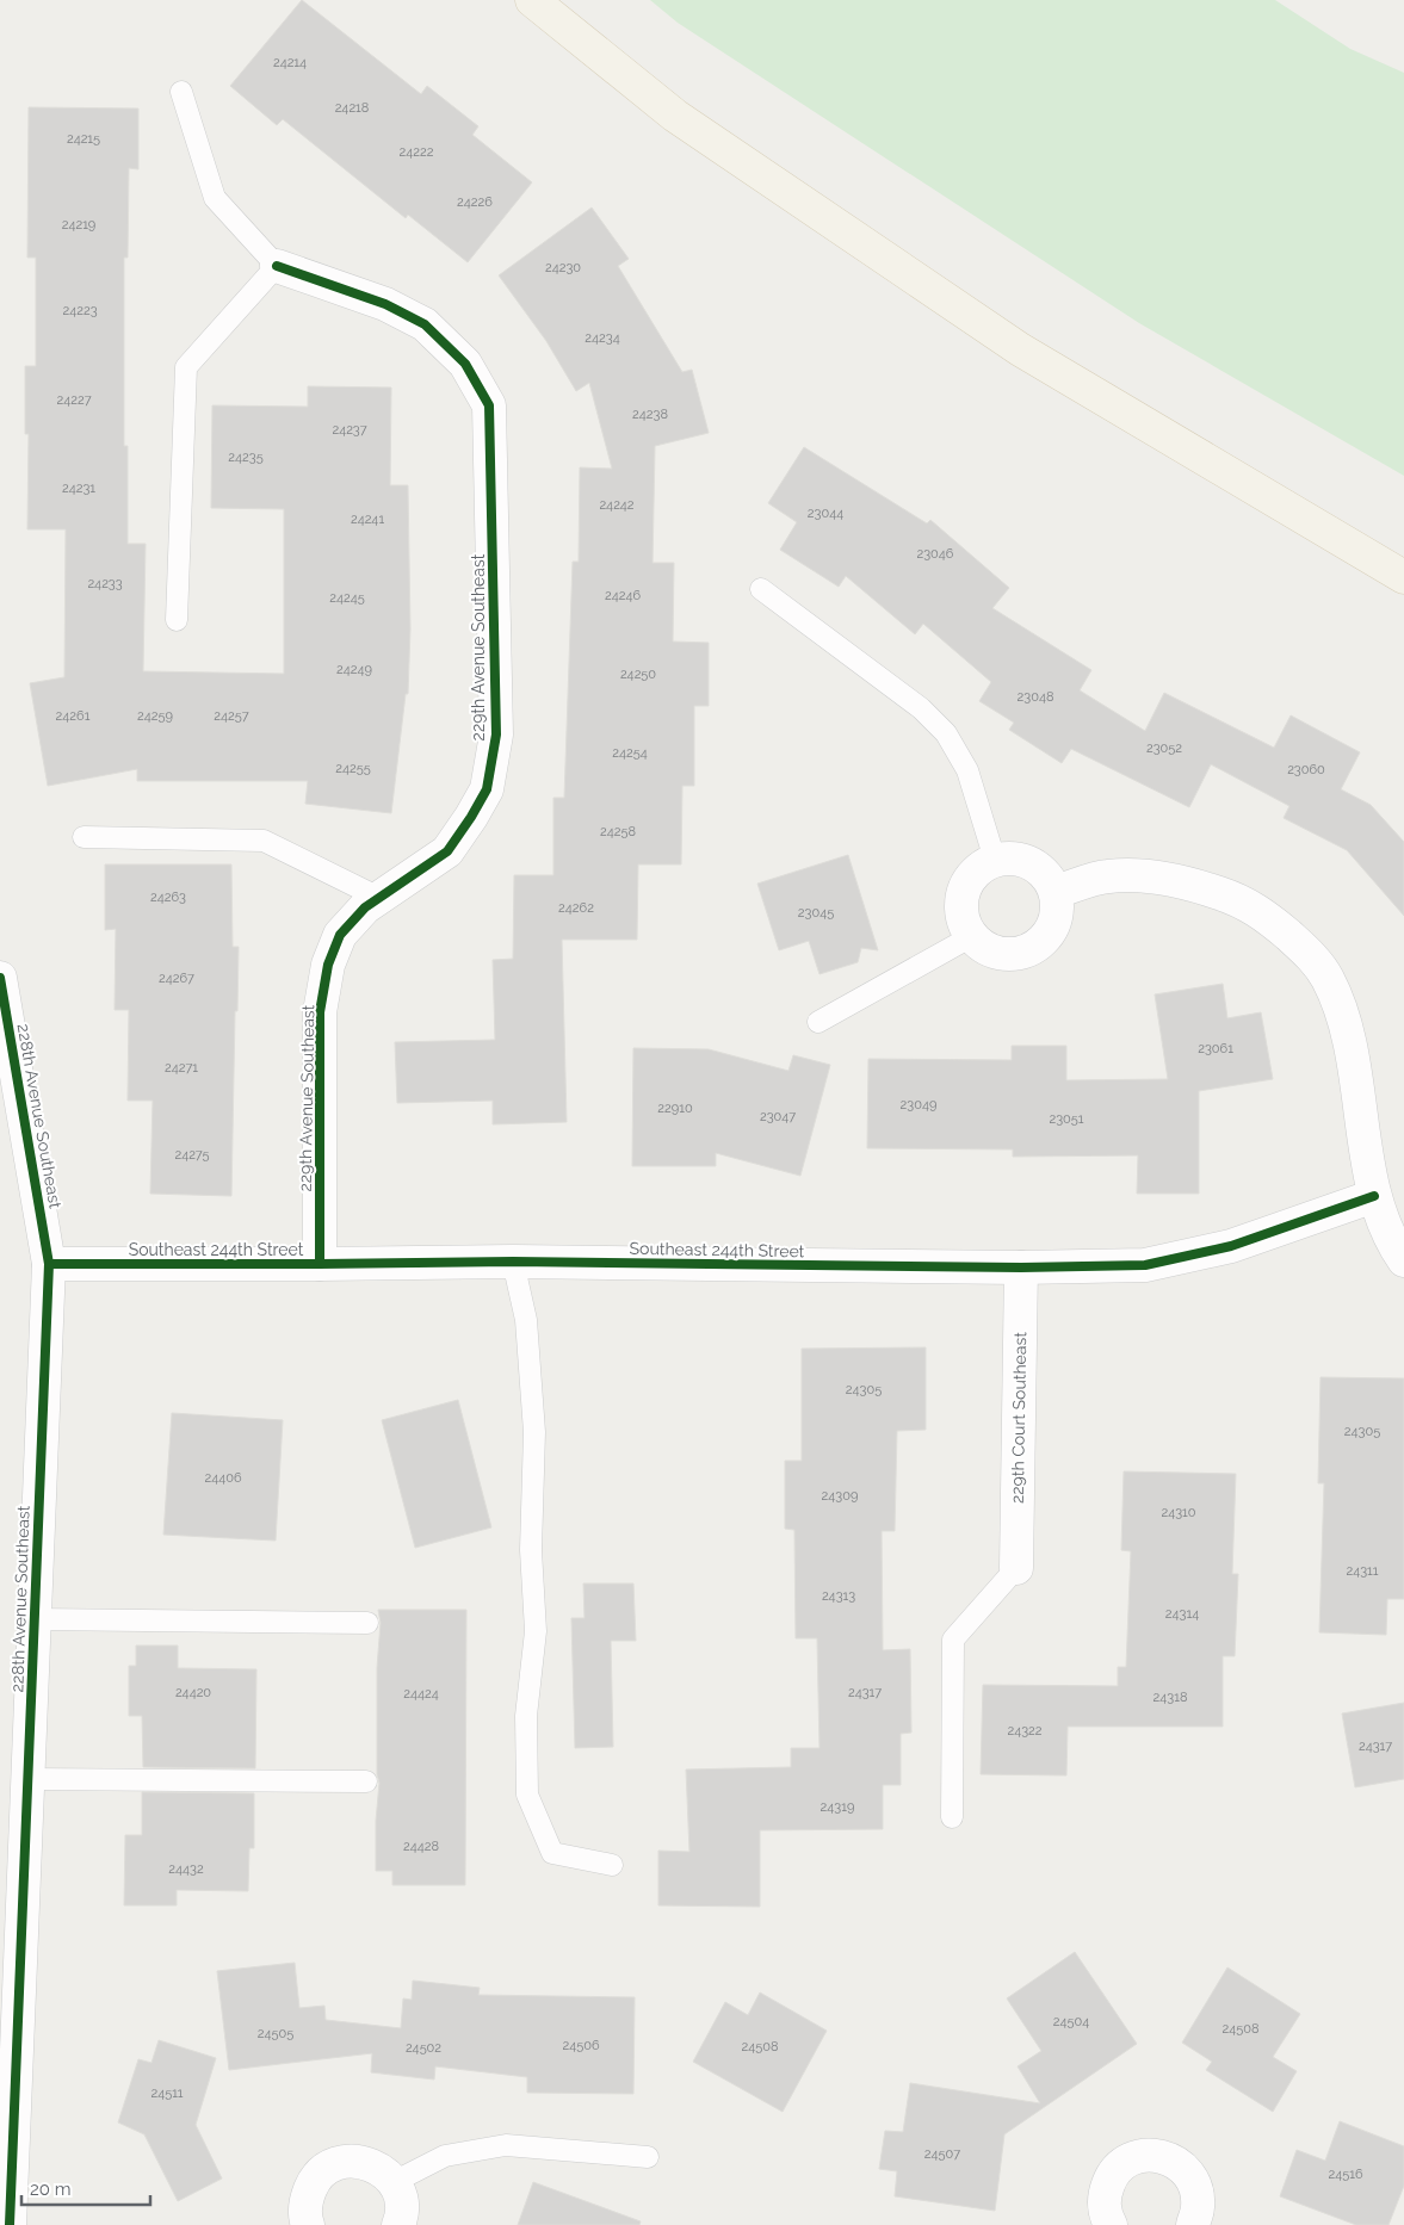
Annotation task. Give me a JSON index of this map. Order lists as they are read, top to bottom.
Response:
{
  "streets": {
    "street": [
      "229th Avenue Southeast",
      "228th Avenue Southeast",
      "Southeast 244th Street",
      "229th Court Southeast"
    ]
  },
  "crossings": [
    ["229th Avenue Southeast", "Southeast 244th Street"],
    ["228th Avenue Southeast", "Southeast 244th Street"],
    ["Southeast 244th Street", "229th Court Southeast"]
  ],
  "house_numbers": [
    "24214",
    "24218",
    "24215",
    "24222",
    "24226",
    "24219",
    "24230",
    "24223",
    "24234",
    "24227",
    "24238",
    "24237",
    "24235",
    "24231",
    "24242",
    "23044",
    "24241",
    "23046",
    "24233",
    "24246",
    "24245",
    "24249",
    "24250",
    "23048",
    "24261",
    "24259",
    "24257",
    "23052",
    "24254",
    "24255",
    "23060",
    "24258",
    "24263",
    "24262",
    "23045",
    "24267",
    "23061",
    "24271",
    "23049",
    "22910",
    "23047",
    "23051",
    "24275",
    "24305",
    "24305",
    "24406",
    "24309",
    "24310",
    "24311",
    "24313",
    "24314",
    "24420",
    "24317",
    "24424",
    "24318",
    "24322",
    "24317",
    "24319",
    "24428",
    "24432",
    "24504",
    "24508",
    "24505",
    "24506",
    "24508",
    "24502",
    "24511",
    "24507",
    "24516"
  ],
  "scale_bar": "20 m"
}
